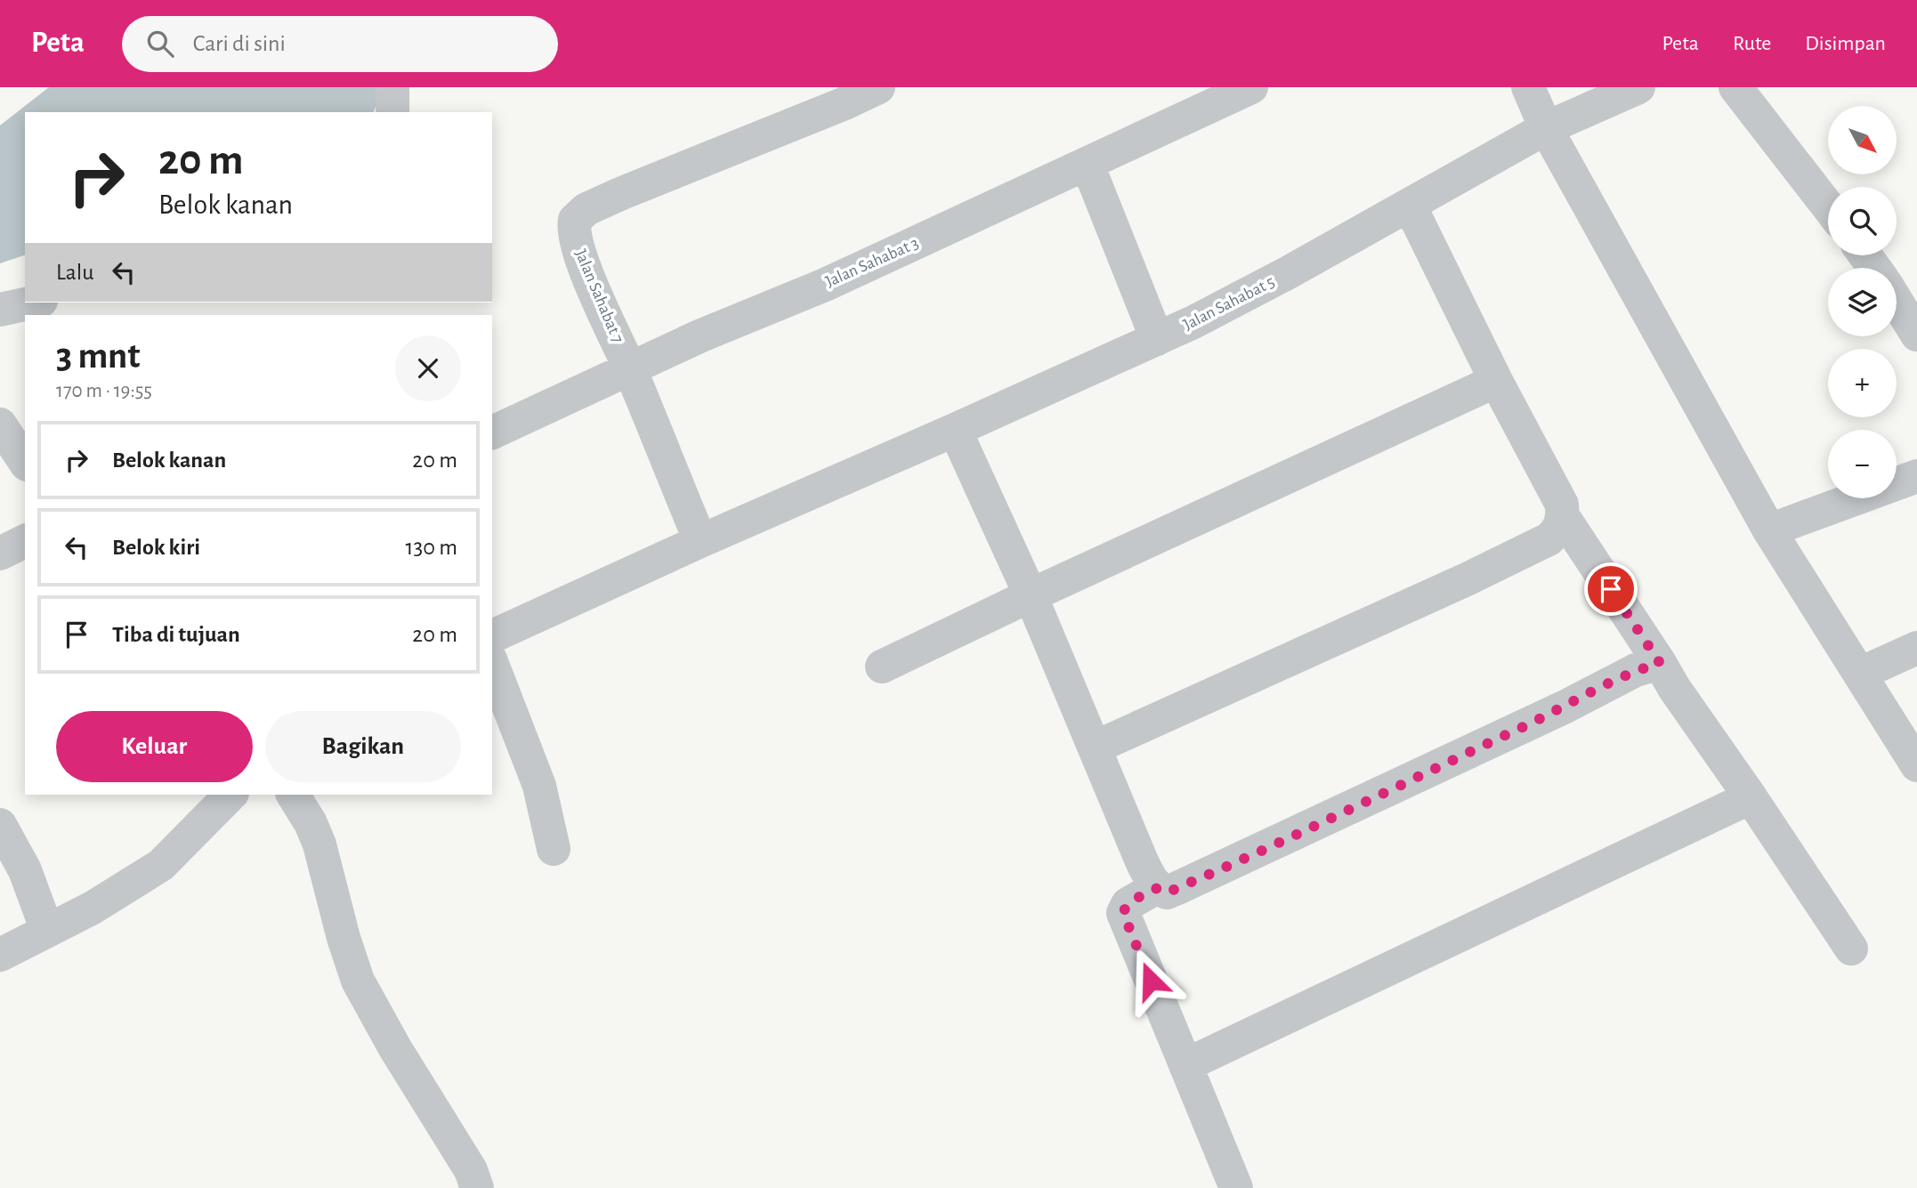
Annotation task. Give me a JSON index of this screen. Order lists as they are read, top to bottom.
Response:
{
  "streets": {
    "street": ["Jalan Sahabat 3", "Jalan Sahabat 7", "Jalan Sahabat 5"]
  },
  "crossings": [
    ["Jalan Sahabat 3", "Jalan Sahabat 7"],
    ["Jalan Sahabat 7", "Jalan Sahabat 5"]
  ],
  "north": "bottom right",
  "page": {
    "header": "Peta",
    "search": "Cari di sini",
    "nav": ["Peta", "Rute", "Disimpan"],
    "map_buttons": ["+", "−"],
    "turn": ["20 m", "Belok kanan"],
    "then": "Lalu",
    "heading": ["3 mnt", "170 m · 19:55"],
    "list": [
      {
        "name": "Belok kanan",
        "value": "20 m"
      },
      {
        "name": "Belok kiri",
        "value": "130 m"
      },
      {
        "name": "Tiba di tujuan",
        "value": "20 m"
      }
    ],
    "buttons": ["Keluar", "Bagikan"]
  }
}
